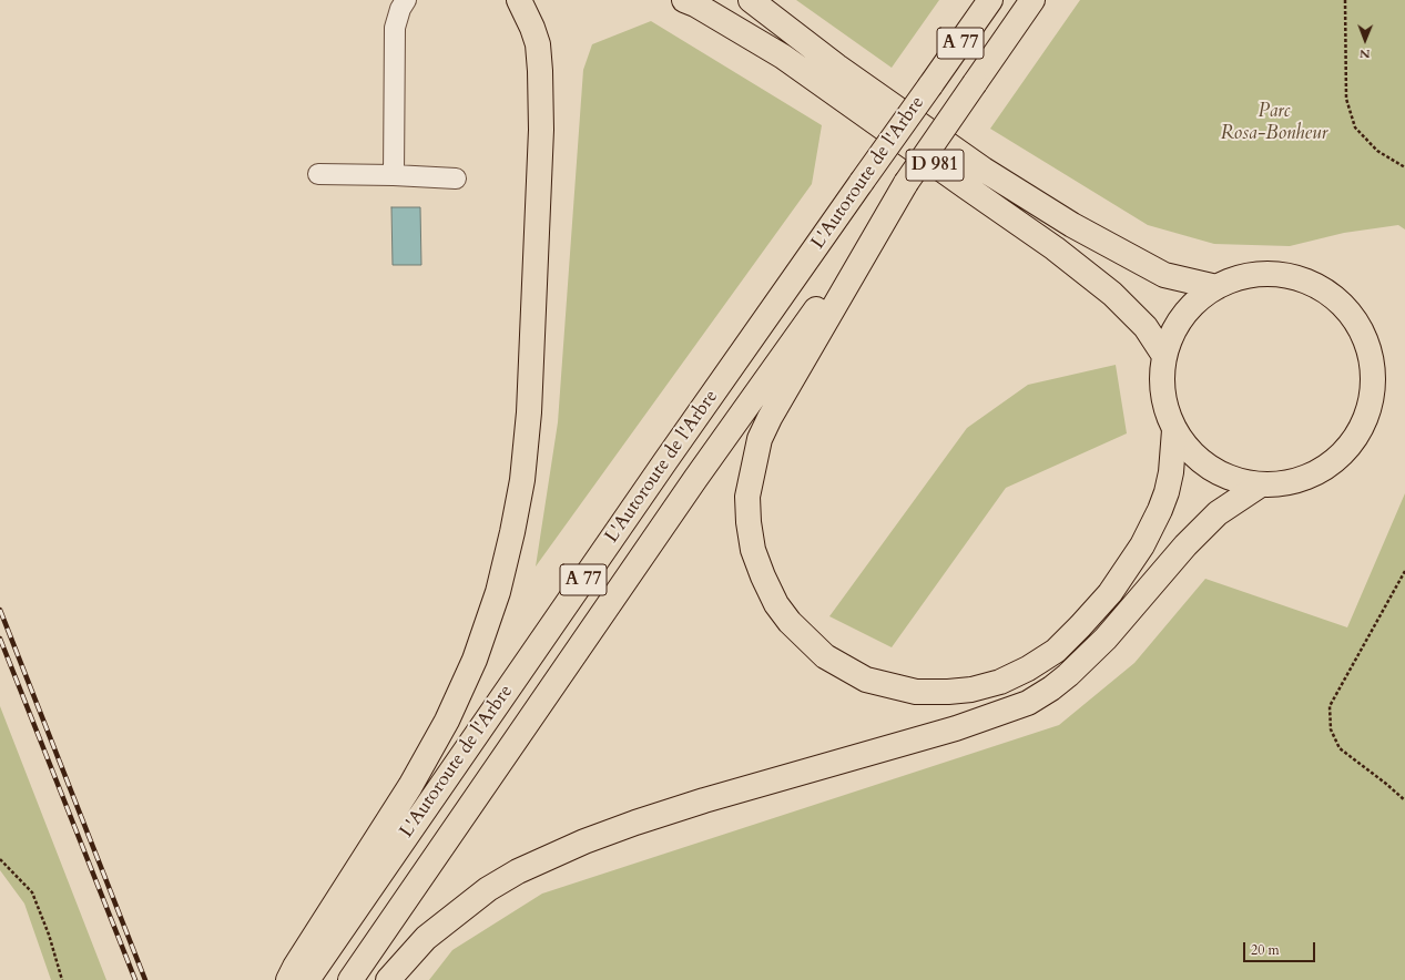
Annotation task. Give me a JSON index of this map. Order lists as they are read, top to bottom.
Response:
{
  "streets": {
    "main road": ["A 77", "D 981", "L'Autoroute de l'Arbre"]
  },
  "parks": ["Parc Rosa-Bonheur"],
  "scale_bar": "20 m",
  "north": "bottom"
}
